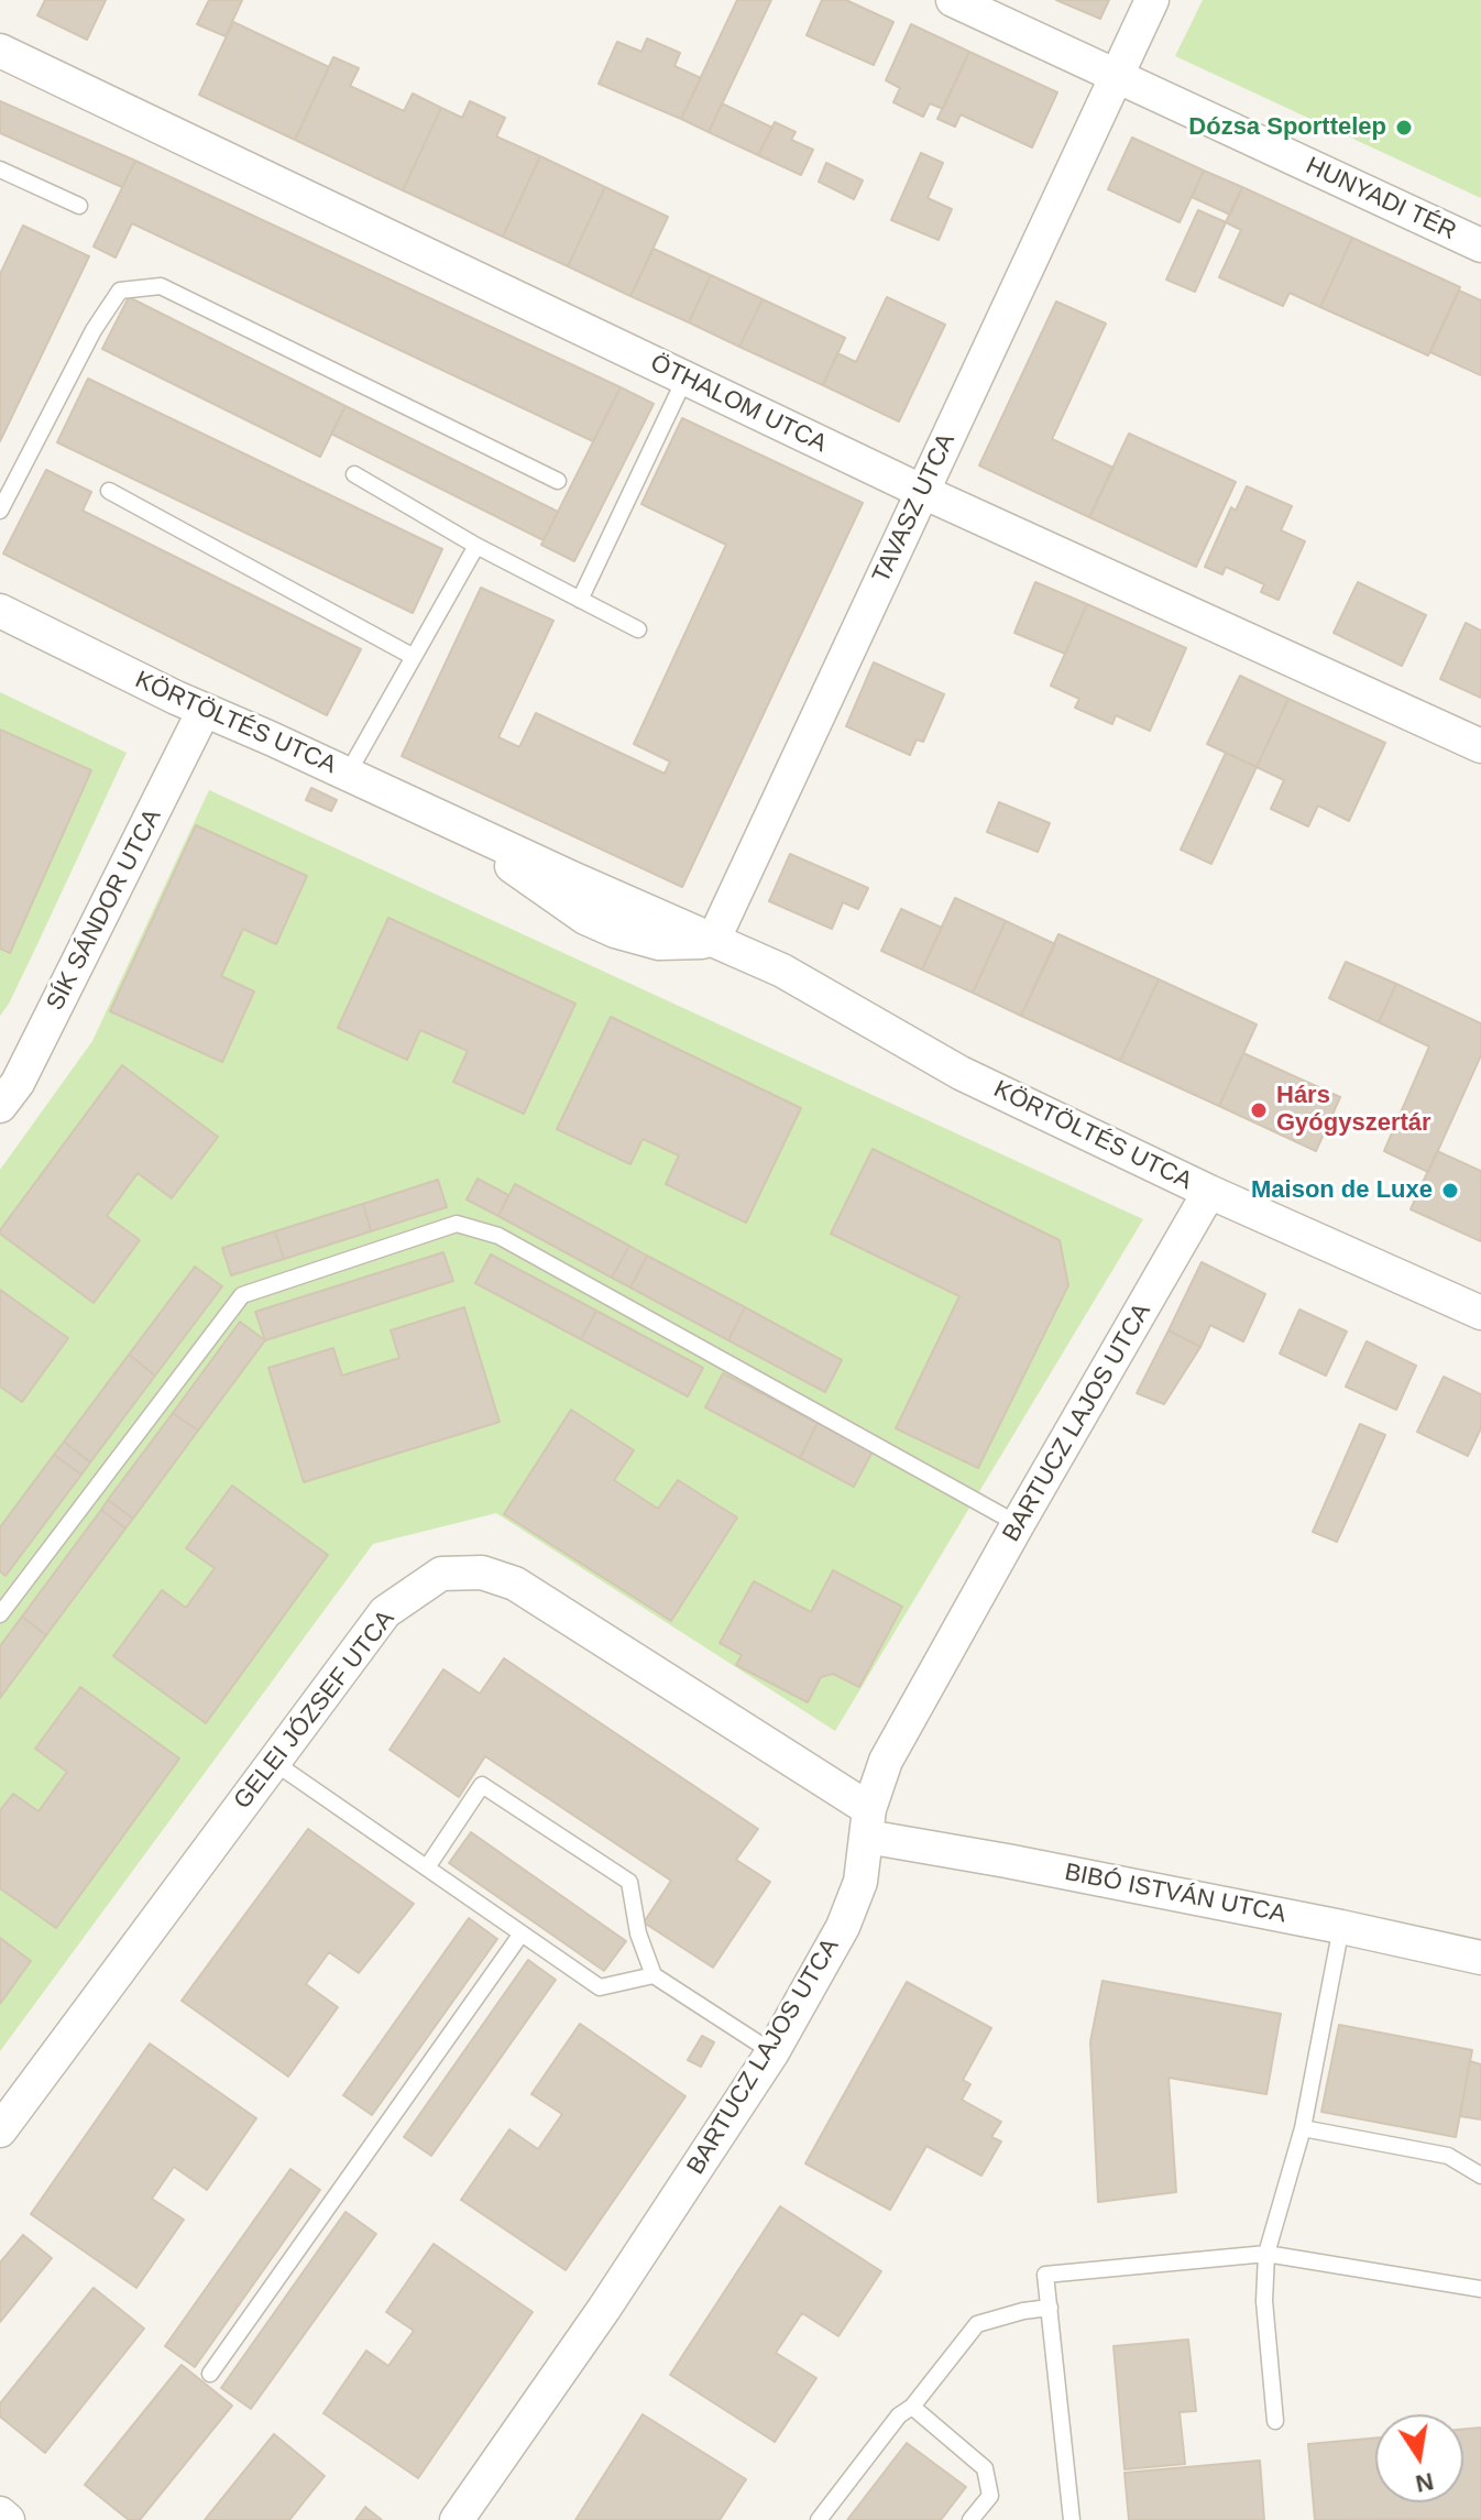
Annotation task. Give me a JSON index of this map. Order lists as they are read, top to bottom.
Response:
{
  "streets": {
    "street": [
      "HUNYADI TÉR",
      "ÖTHALOM UTCA",
      "TAVASZ UTCA",
      "KÖRTÖLTÉS UTCA",
      "SÍK SÁNDOR UTCA",
      "BARTUCZ LAJOS UTCA",
      "GELEI JÓZSEF UTCA",
      "BIBÓ ISTVÁN UTCA"
    ]
  },
  "crossings": [
    ["HUNYADI TÉR", "TAVASZ UTCA"],
    ["ÖTHALOM UTCA", "TAVASZ UTCA"],
    ["TAVASZ UTCA", "KÖRTÖLTÉS UTCA"],
    ["KÖRTÖLTÉS UTCA", "SÍK SÁNDOR UTCA"],
    ["KÖRTÖLTÉS UTCA", "BARTUCZ LAJOS UTCA"],
    ["BARTUCZ LAJOS UTCA", "GELEI JÓZSEF UTCA"],
    ["BARTUCZ LAJOS UTCA", "BIBÓ ISTVÁN UTCA"],
    ["GELEI JÓZSEF UTCA", "BIBÓ ISTVÁN UTCA"]
  ],
  "places": ["Dózsa Sporttelep", "Hárs Gyógyszertár", "Maison de Luxe"],
  "north": "bottom"
}
